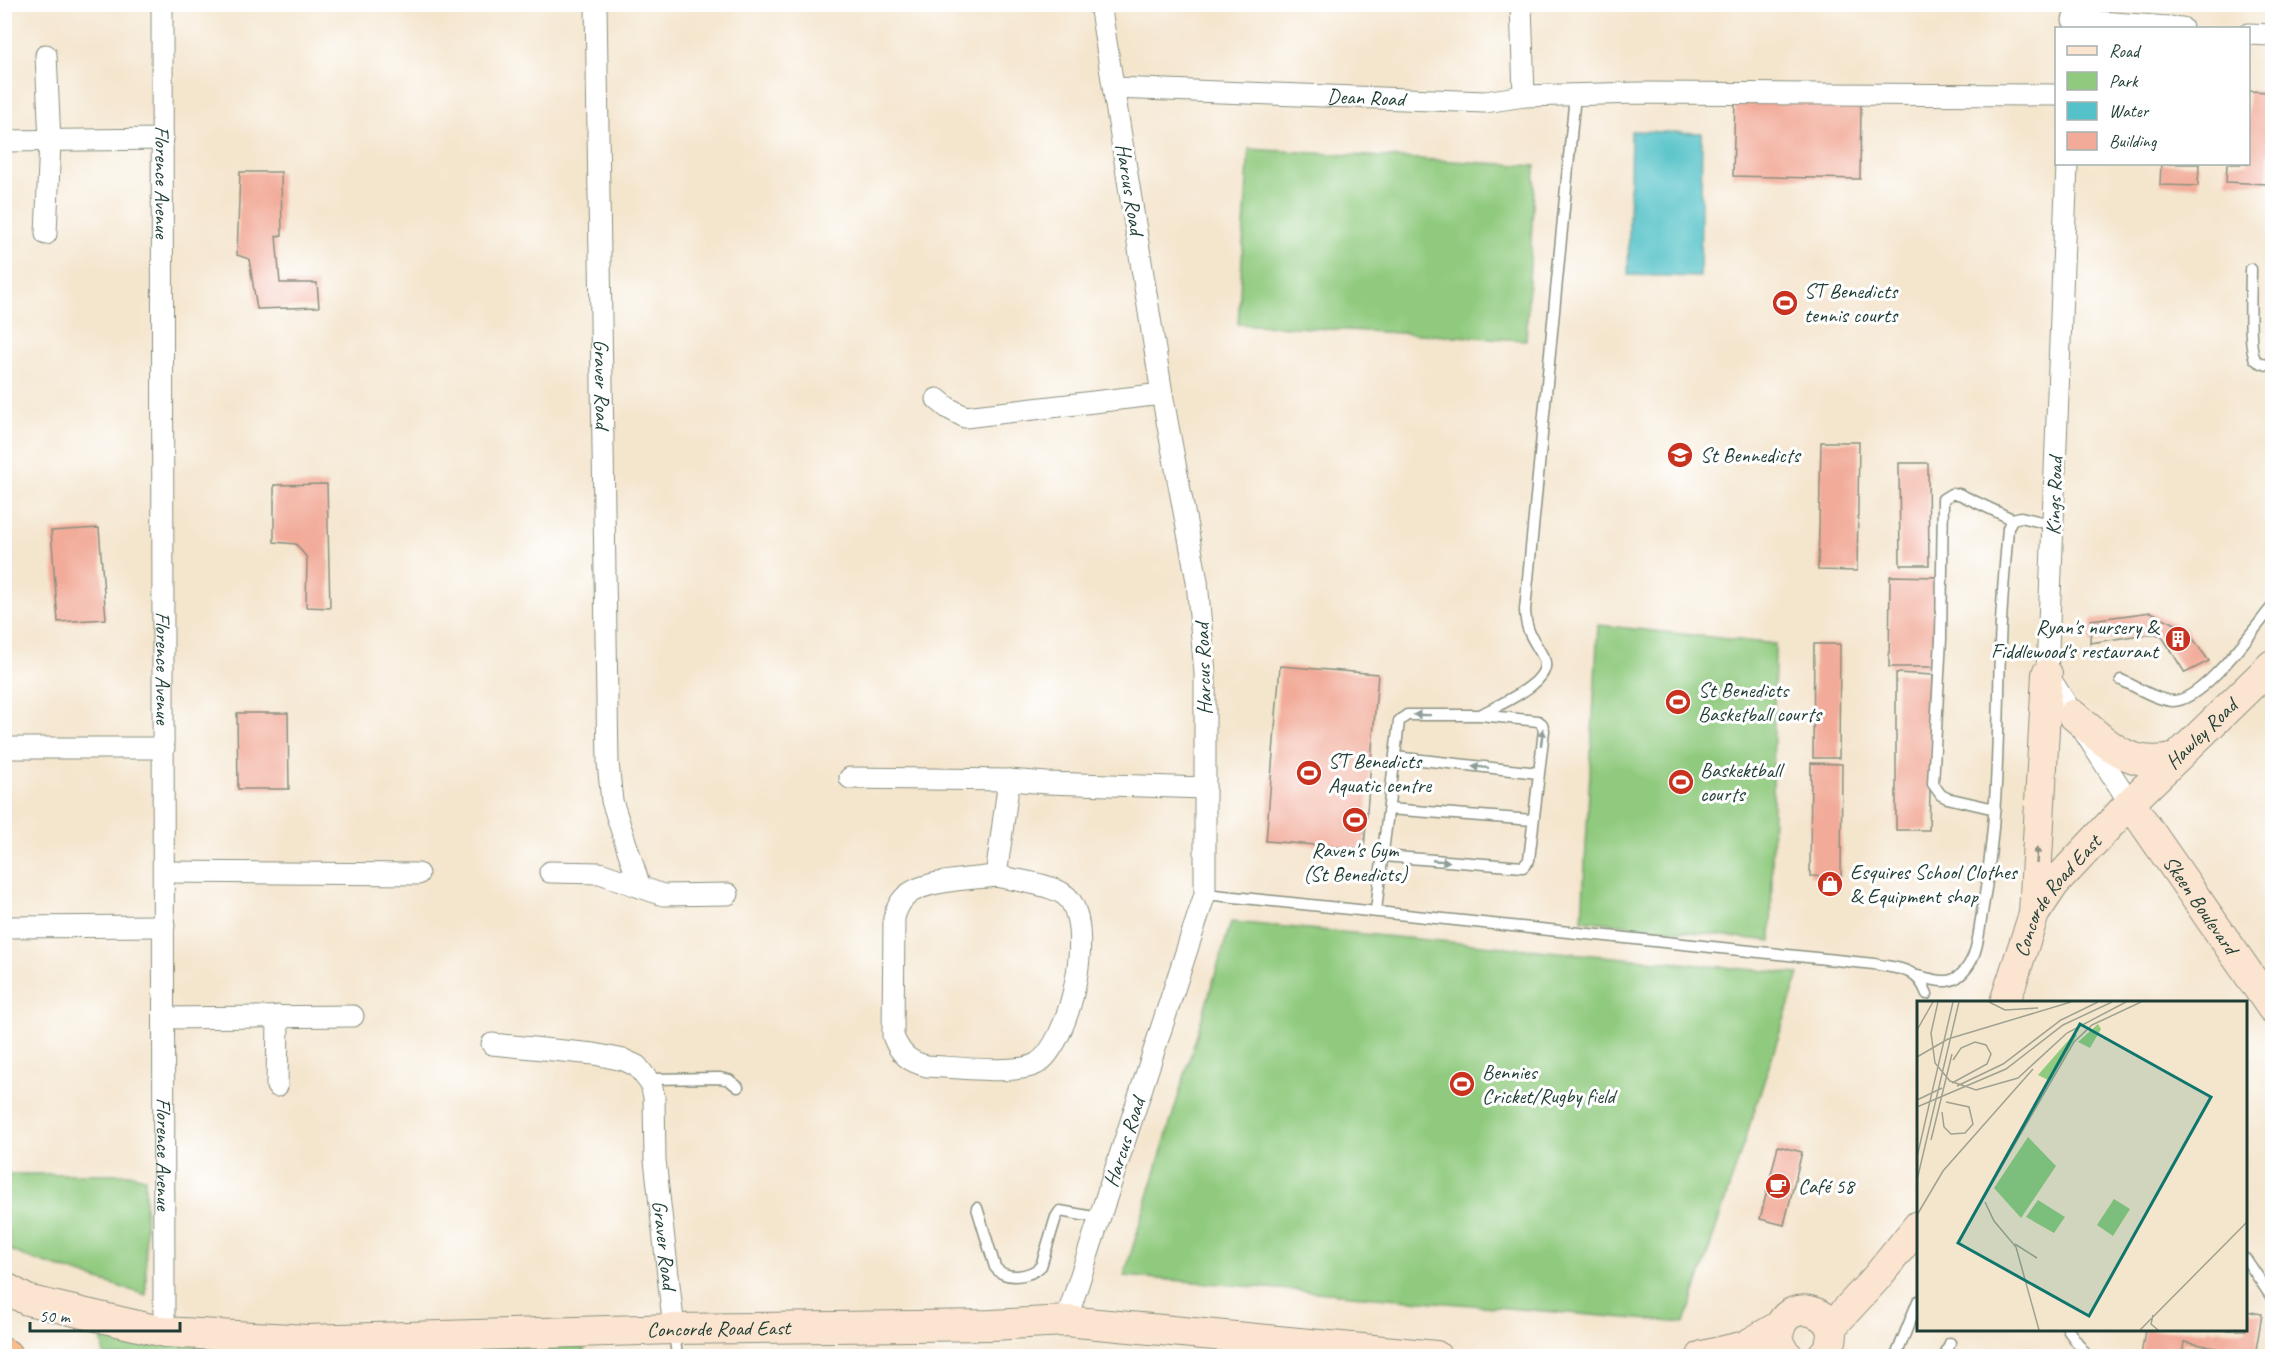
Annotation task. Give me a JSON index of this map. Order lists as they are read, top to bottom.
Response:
{
  "streets": {
    "main road": ["Hawley Road", "Concorde Road East", "Skeen Boulevard"],
    "street": [
      "Dean Road",
      "Florence Avenue",
      "Harcus Road",
      "Graver Road",
      "Kings Road"
    ]
  },
  "crossings": [
    ["Dean Road", "Harcus Road"],
    ["Florence Avenue", "Concorde Road East"],
    ["Harcus Road", "Concorde Road East"],
    ["Graver Road", "Concorde Road East"],
    ["Hawley Road", "Concorde Road East"],
    ["Hawley Road", "Skeen Boulevard"],
    ["Concorde Road East", "Skeen Boulevard"]
  ],
  "places": {
    "sports": [
      "ST Benedicts tennis courts",
      "St Benedicts Basketball courts",
      "ST Benedicts Aquatic centre",
      "Baskektball courts",
      "Raven's Gym (St Benedicts)",
      "Bennies Cricket/Rugby field"
    ],
    "school or university": ["St Bennedicts"],
    "building": ["Ryan's nursery & Fiddlewood's restaurant"],
    "shop": ["Esquires School Clothes & Equipment shop"],
    "cafe": ["Café 58"]
  },
  "legend": [
    "Road",
    "Park",
    "Water",
    "Building"
  ],
  "scale_bar": "50 m"
}
